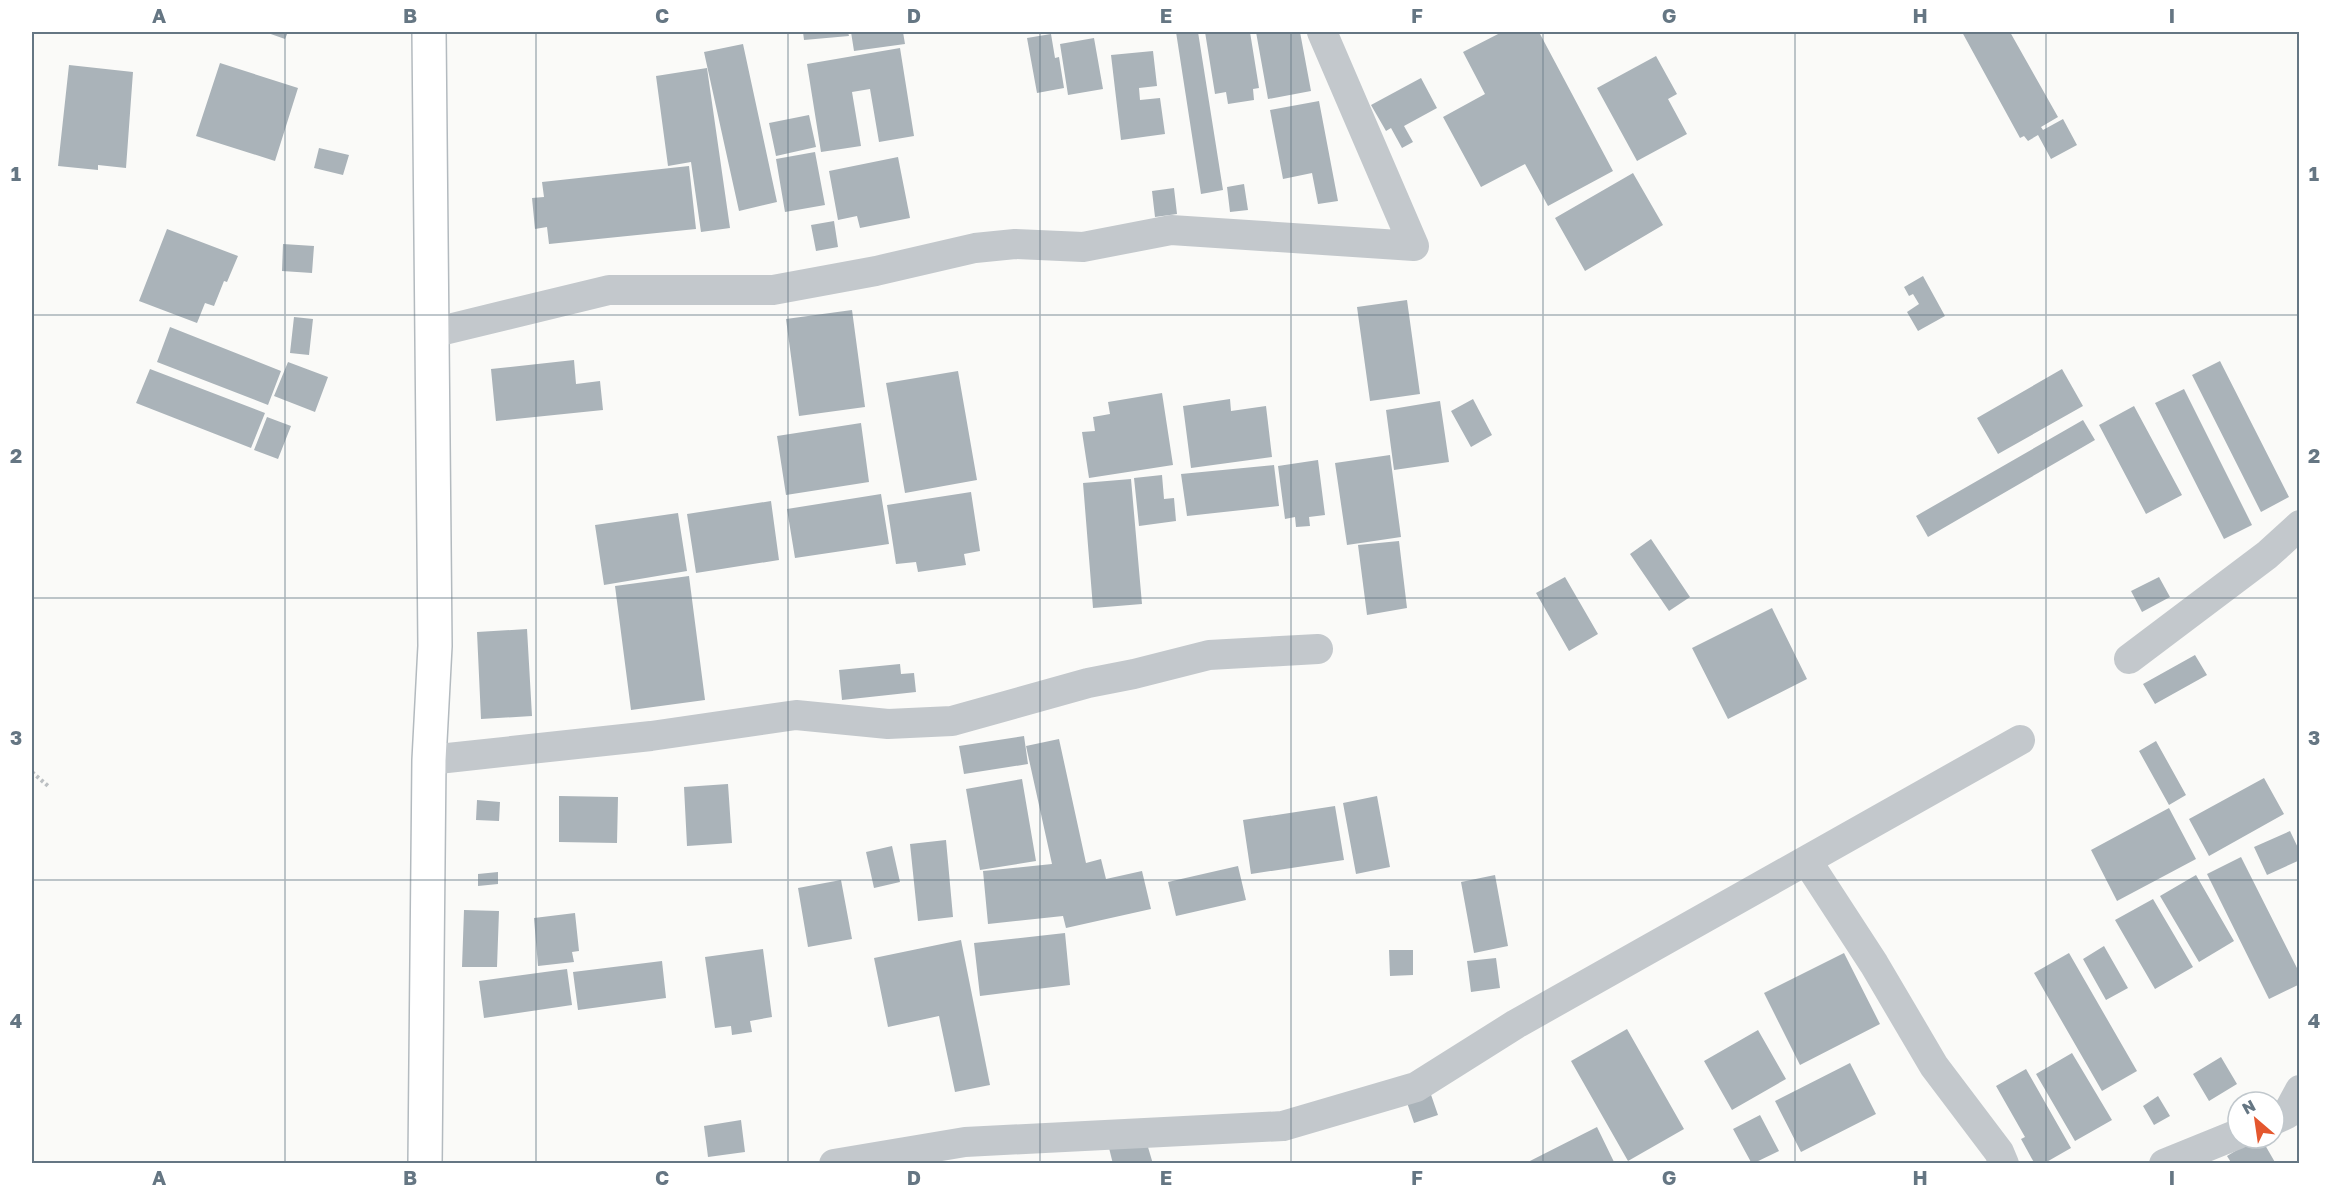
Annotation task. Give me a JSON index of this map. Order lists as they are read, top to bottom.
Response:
{
  "north": "top left",
  "grid": {
    "columns": [
      "A",
      "B",
      "C",
      "D",
      "E",
      "F",
      "G",
      "H",
      "I"
    ],
    "rows": [
      "1",
      "2",
      "3",
      "4"
    ]
  }
}
